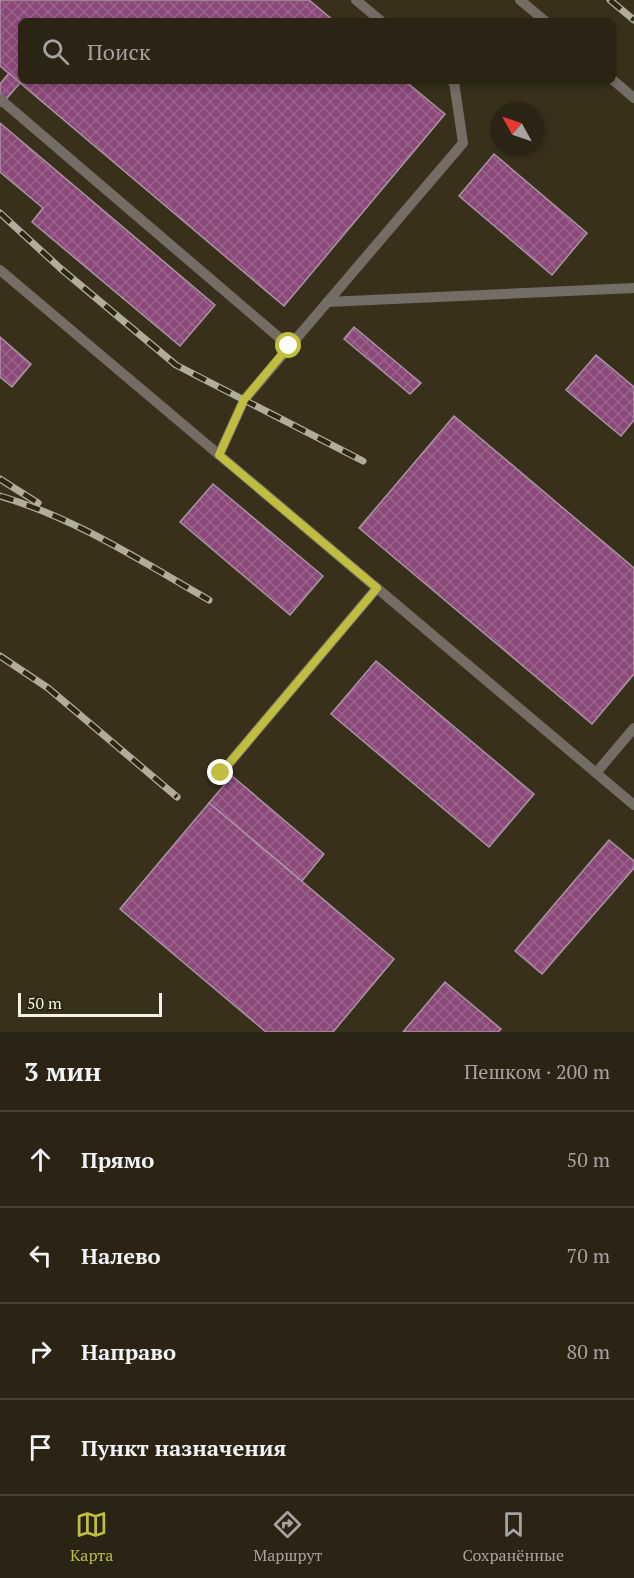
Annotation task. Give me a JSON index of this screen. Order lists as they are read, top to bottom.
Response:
{
  "scale_bar": "50 m",
  "north": "top left",
  "page": {
    "search": "Поиск",
    "scale": "50 m",
    "heading": ["3 мин", "Пешком · 200 m"],
    "list": [
      ["Прямо", "50 m"],
      ["Налево", "70 m"],
      ["Направо", "80 m"],
      "Пункт назначения"
    ],
    "nav": ["Карта", "Маршрут", "Сохранённые"]
  }
}
